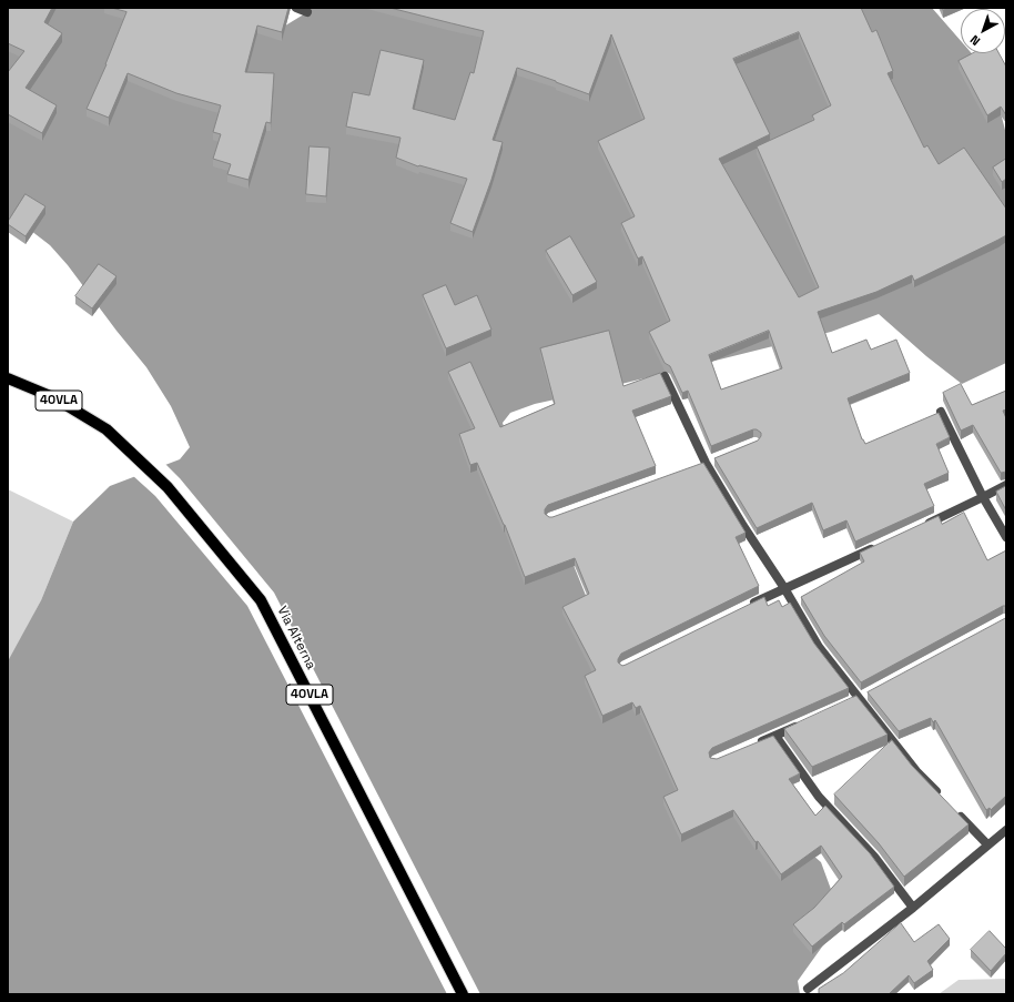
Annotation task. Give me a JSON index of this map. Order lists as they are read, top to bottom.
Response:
{
  "streets": {
    "main road": ["40VLA", "Via Alterna"]
  },
  "north": "bottom left"
}
